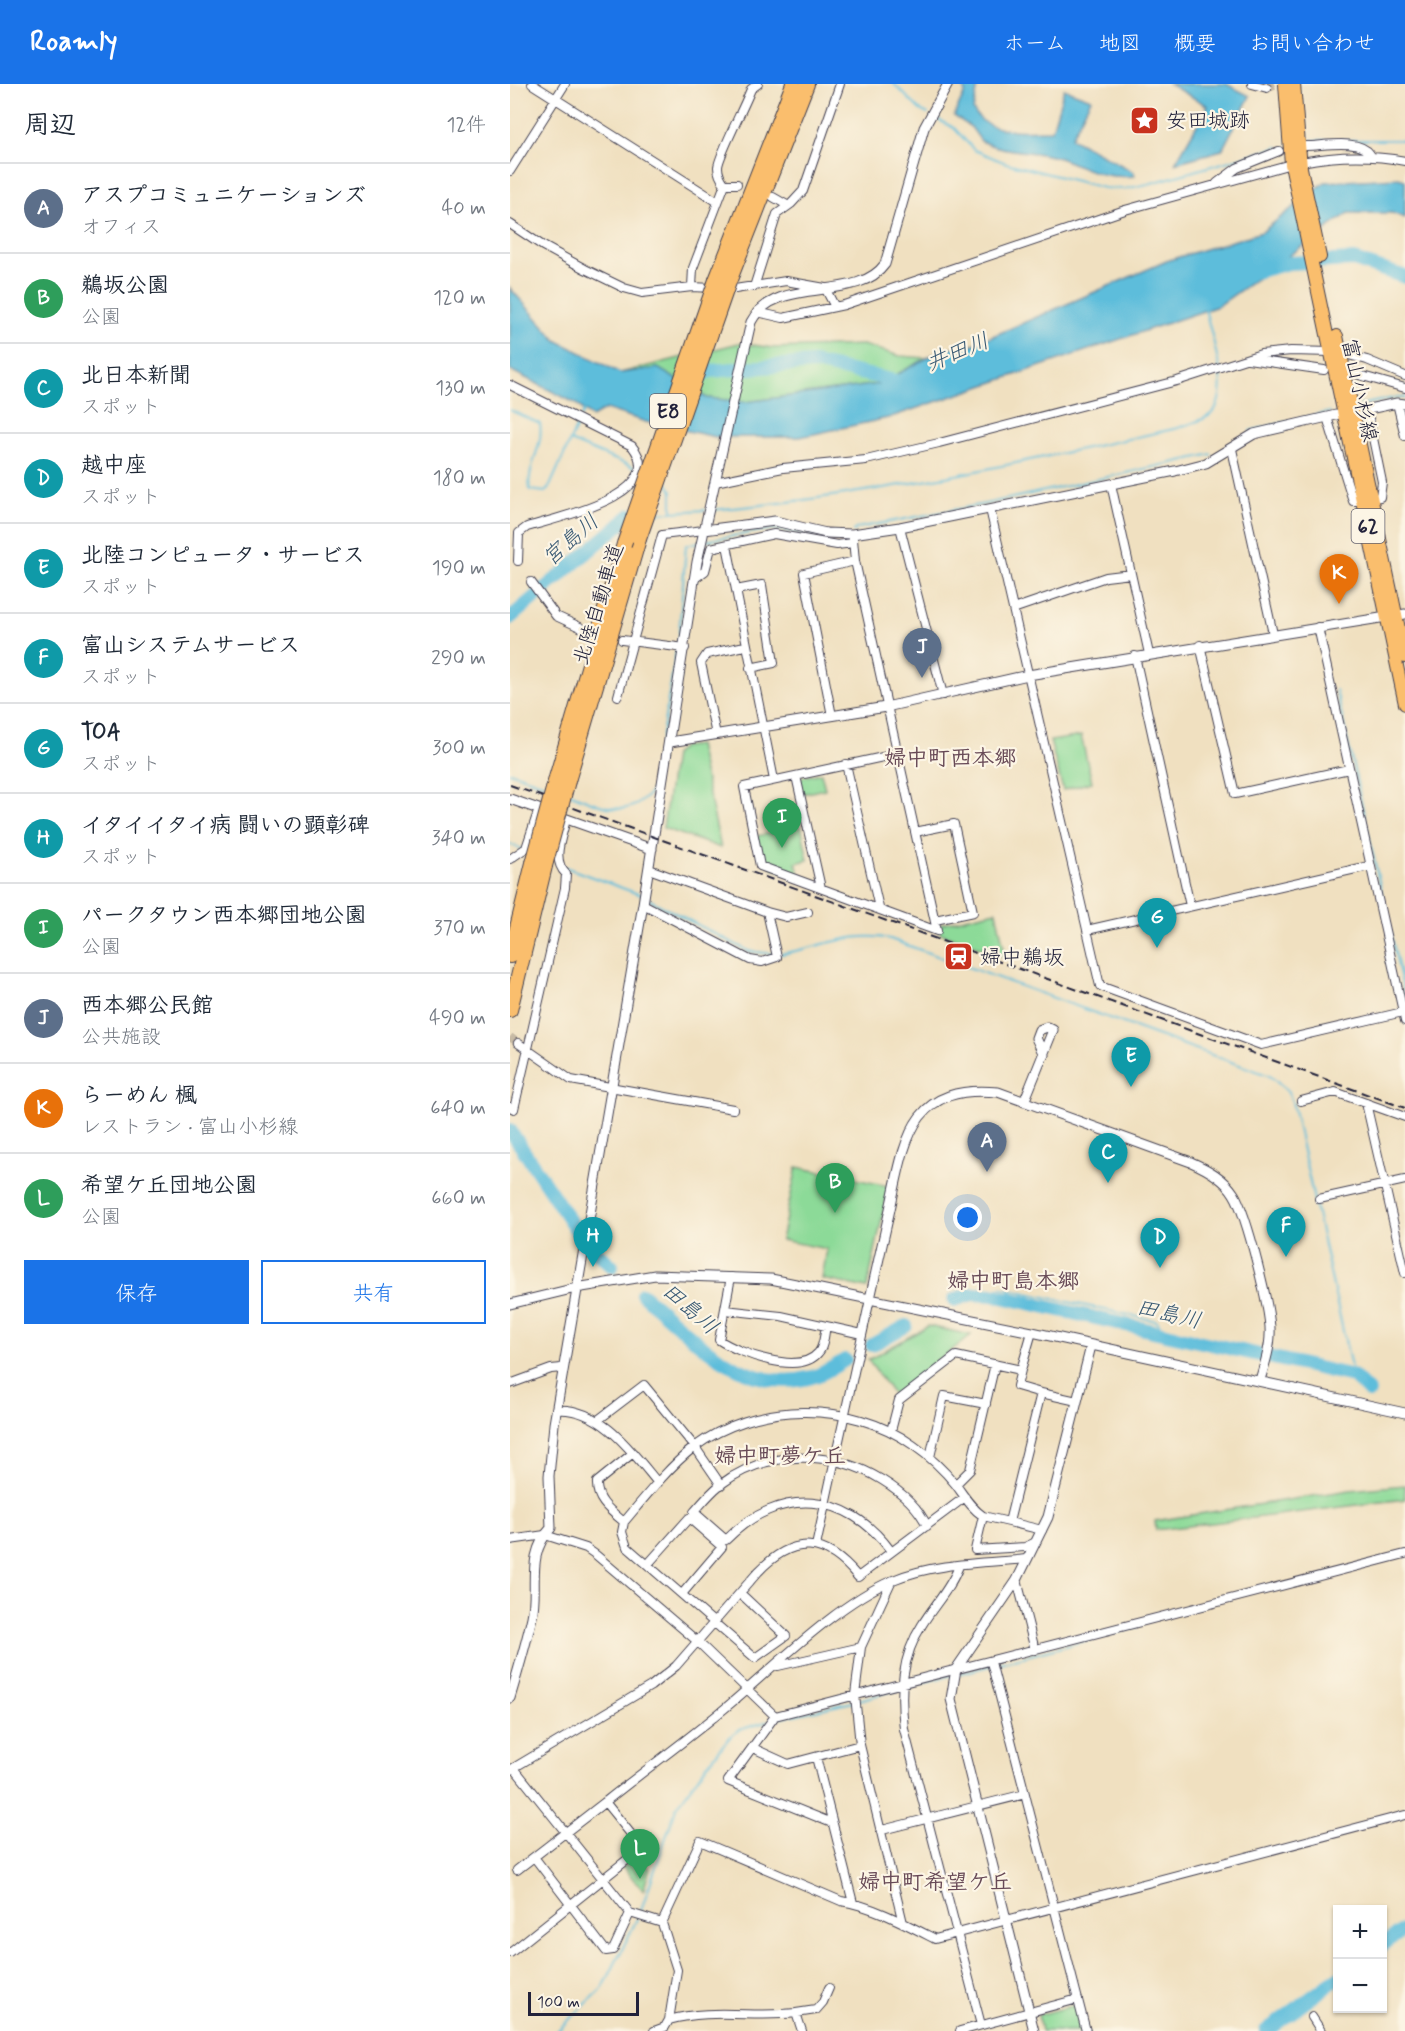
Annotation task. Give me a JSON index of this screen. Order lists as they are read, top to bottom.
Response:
{
  "streets": {
    "highway": ["E8", "北陸自動車道"],
    "main road": ["富山小杉線", "62"]
  },
  "districts": [
    "婦中町西本郷",
    "婦中町島本郷",
    "婦中町夢ケ丘",
    "婦中町希望ケ丘"
  ],
  "water": ["井田川", "宮島川", "田島川"],
  "places": {
    "place": ["安田城跡"],
    "station": ["婦中鵜坂"]
  },
  "scale_bar": "100 m",
  "page": {
    "header": "Roamly",
    "nav": [
      "ホーム",
      "地図",
      "概要",
      "お問い合わせ"
    ],
    "heading": ["周辺", "12件"],
    "list": [
      {
        "mark": "A",
        "name": "アスプコミュニケーションズ",
        "note": "オフィス",
        "value": "40 m"
      },
      {
        "mark": "B",
        "name": "鵜坂公園",
        "note": "公園",
        "value": "120 m"
      },
      {
        "mark": "C",
        "name": "北日本新聞",
        "note": "スポット",
        "value": "130 m"
      },
      {
        "mark": "D",
        "name": "越中座",
        "note": "スポット",
        "value": "180 m"
      },
      {
        "mark": "E",
        "name": "北陸コンピュータ・サービス",
        "note": "スポット",
        "value": "190 m"
      },
      {
        "mark": "F",
        "name": "富山システムサービス",
        "note": "スポット",
        "value": "290 m"
      },
      {
        "mark": "G",
        "name": "TOA",
        "note": "スポット",
        "value": "300 m"
      },
      {
        "mark": "H",
        "name": "イタイイタイ病 闘いの顕彰碑",
        "note": "スポット",
        "value": "340 m"
      },
      {
        "mark": "I",
        "name": "パークタウン西本郷団地公園",
        "note": "公園",
        "value": "370 m"
      },
      {
        "mark": "J",
        "name": "西本郷公民館",
        "note": "公共施設",
        "value": "490 m"
      },
      {
        "mark": "K",
        "name": "らーめん 楓",
        "note": "レストラン · 富山小杉線",
        "value": "640 m"
      },
      {
        "mark": "L",
        "name": "希望ケ丘団地公園",
        "note": "公園",
        "value": "660 m"
      }
    ],
    "pins": [
      "K",
      "J",
      "I",
      "G",
      "E",
      "A",
      "C",
      "B",
      "F",
      "H",
      "D",
      "L"
    ],
    "buttons": ["保存", "共有"],
    "map_buttons": ["+", "−"],
    "scale": "100 m"
  }
}
